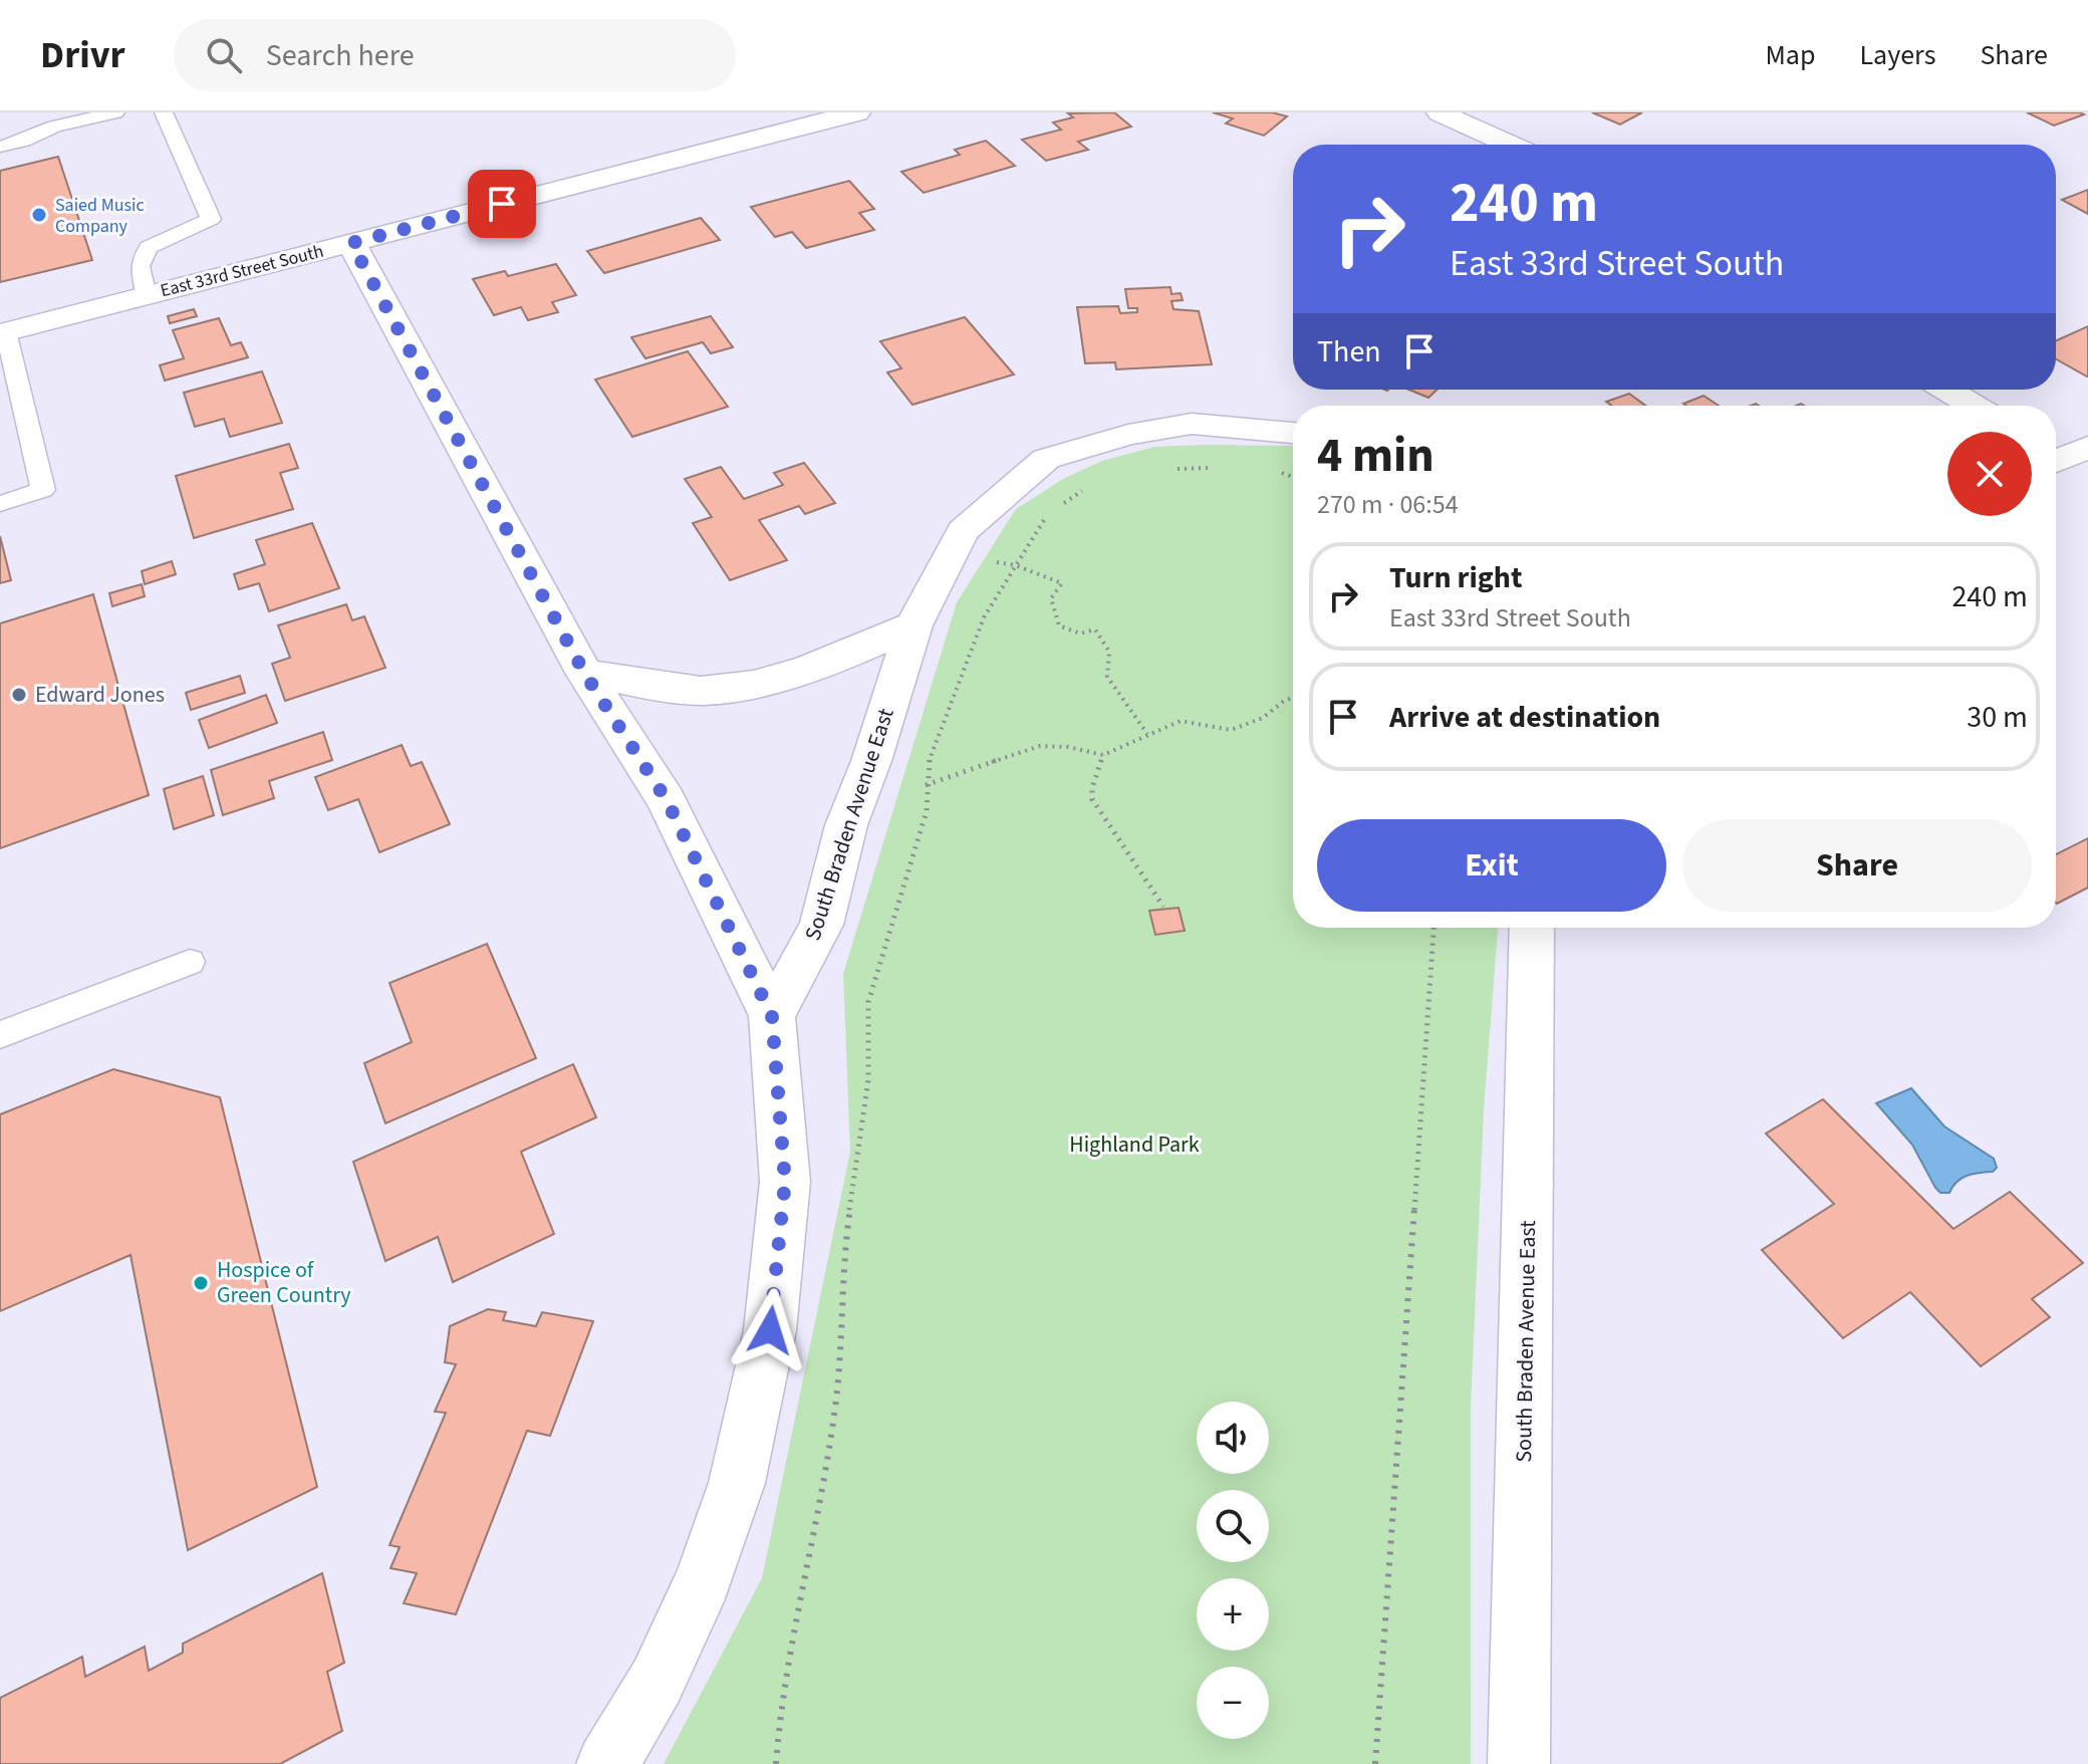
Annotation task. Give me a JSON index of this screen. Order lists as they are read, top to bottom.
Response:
{
  "streets": {
    "street": ["East 33rd Street South", "South Braden Avenue East"]
  },
  "parks": ["Highland Park"],
  "places": ["Saied Music Company", "Edward Jones", "Hospice of Green Country"],
  "page": {
    "header": "Drivr",
    "search": "Search here",
    "nav": ["Map", "Layers", "Share"],
    "turn": ["240 m", "East 33rd Street South"],
    "then": "Then",
    "heading": ["4 min", "270 m · 06:54"],
    "list": [
      {
        "name": "Turn right",
        "note": "East 33rd Street South",
        "value": "240 m"
      },
      {
        "name": "Arrive at destination",
        "value": "30 m"
      }
    ],
    "buttons": ["Exit", "Share"],
    "map_buttons": ["+", "−"]
  }
}
